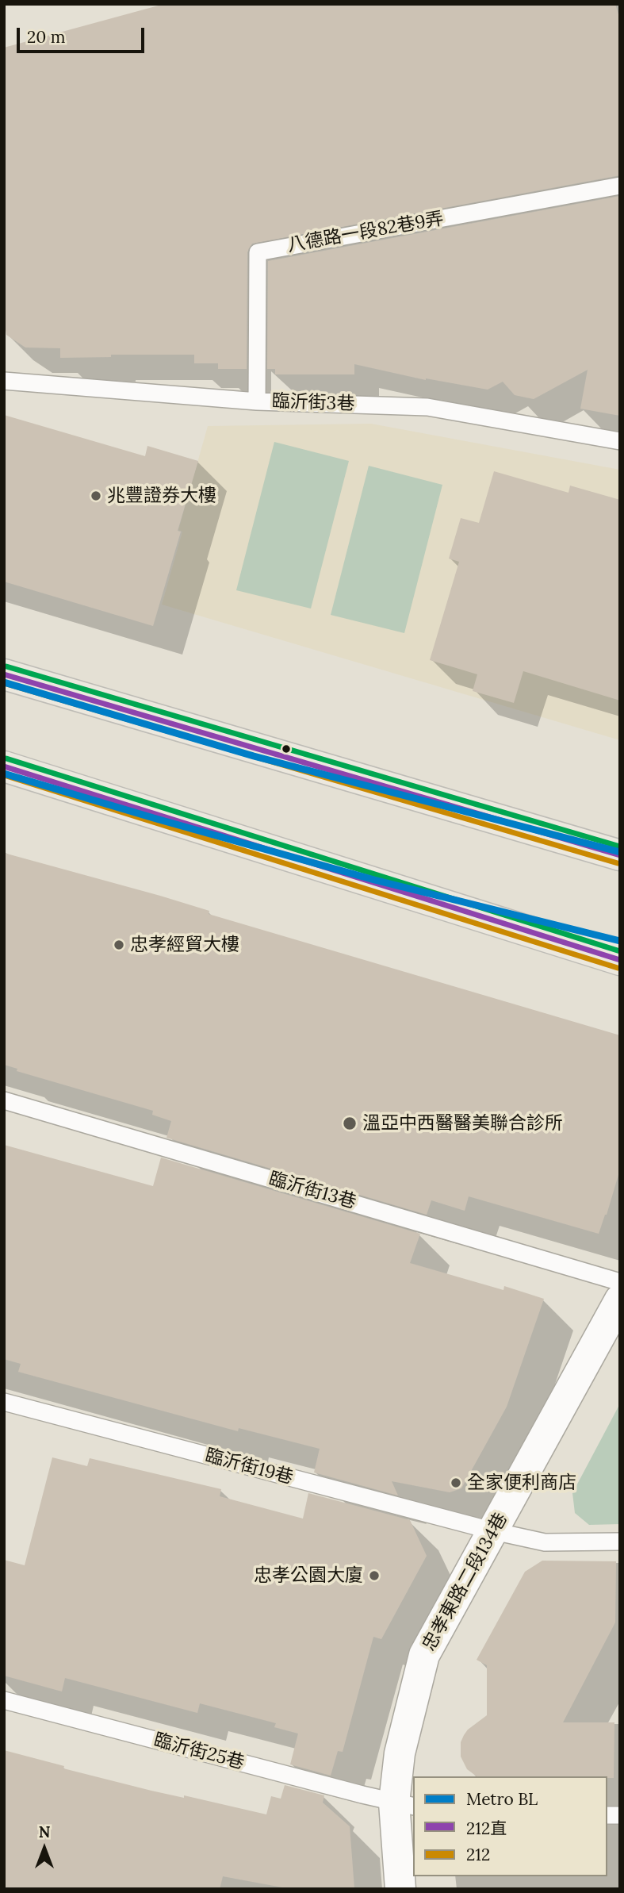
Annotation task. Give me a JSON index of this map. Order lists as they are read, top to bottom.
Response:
{
  "streets": {
    "street": ["忠孝東路二段134巷"],
    "lane": [
      "八德路一段82巷9弄",
      "臨沂街3巷",
      "臨沂街13巷",
      "臨沂街19巷",
      "臨沂街25巷"
    ]
  },
  "crossings": [
    ["八德路一段82巷9弄", "臨沂街3巷"],
    ["臨沂街19巷", "忠孝東路二段134巷"],
    ["忠孝東路二段134巷", "臨沂街25巷"]
  ],
  "places": [
    "兆豐證券大樓",
    "忠孝經貿大樓",
    "溫亞中西醫醫美聯合診所",
    "全家便利商店",
    "忠孝公園大廈"
  ],
  "lines": ["transit line 212直", "metro line BL", "transit line 212"],
  "legend": ["Metro BL", "212直", "212"],
  "scale_bar": "20 m",
  "north": "top"
}
